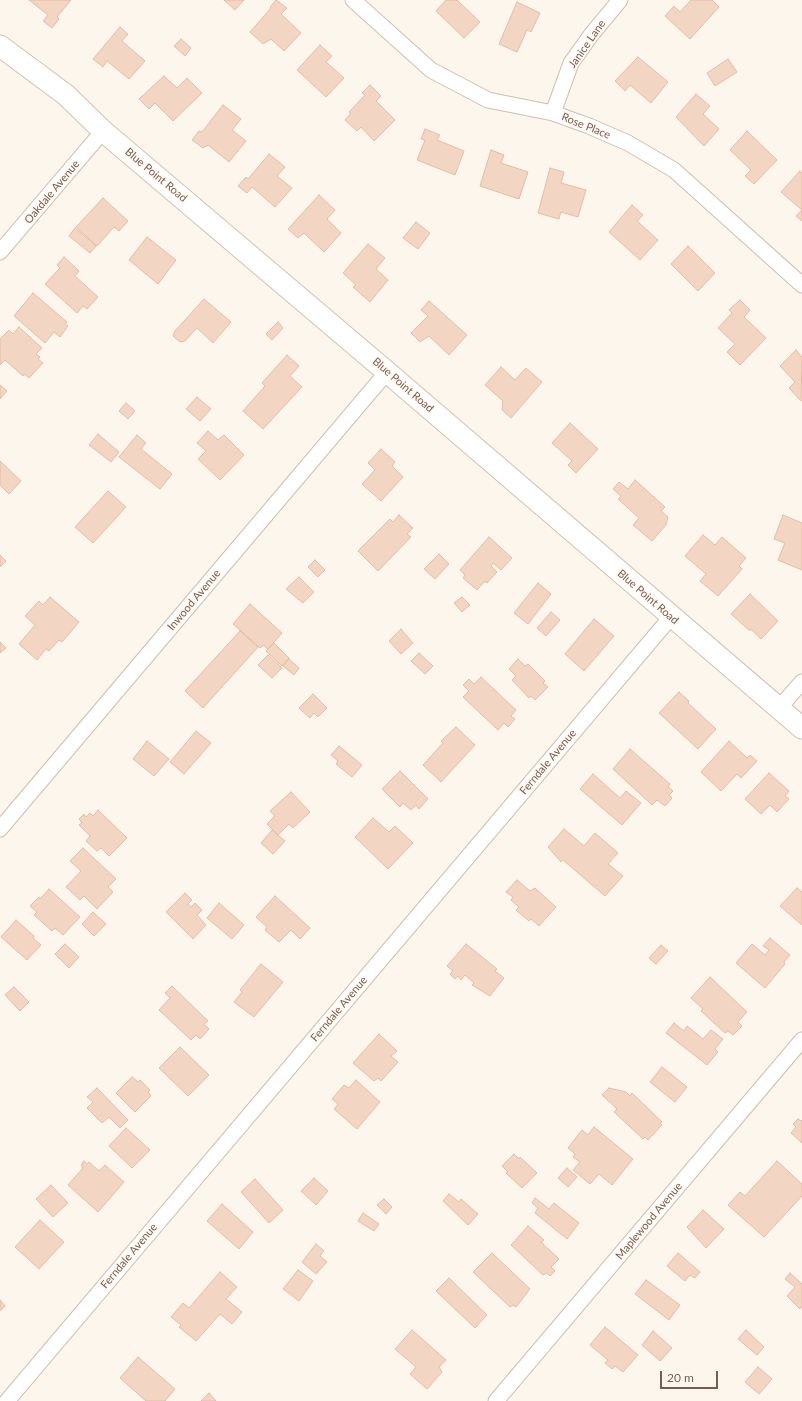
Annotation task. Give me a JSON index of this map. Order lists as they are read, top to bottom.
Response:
{
  "streets": {
    "street": [
      "Janice Lane",
      "Rose Place",
      "Blue Point Road",
      "Oakdale Avenue",
      "Inwood Avenue",
      "Ferndale Avenue",
      "Maplewood Avenue"
    ]
  },
  "crossings": [
    ["Janice Lane", "Rose Place"],
    ["Blue Point Road", "Oakdale Avenue"],
    ["Blue Point Road", "Inwood Avenue"],
    ["Blue Point Road", "Ferndale Avenue"]
  ],
  "scale_bar": "20 m"
}
